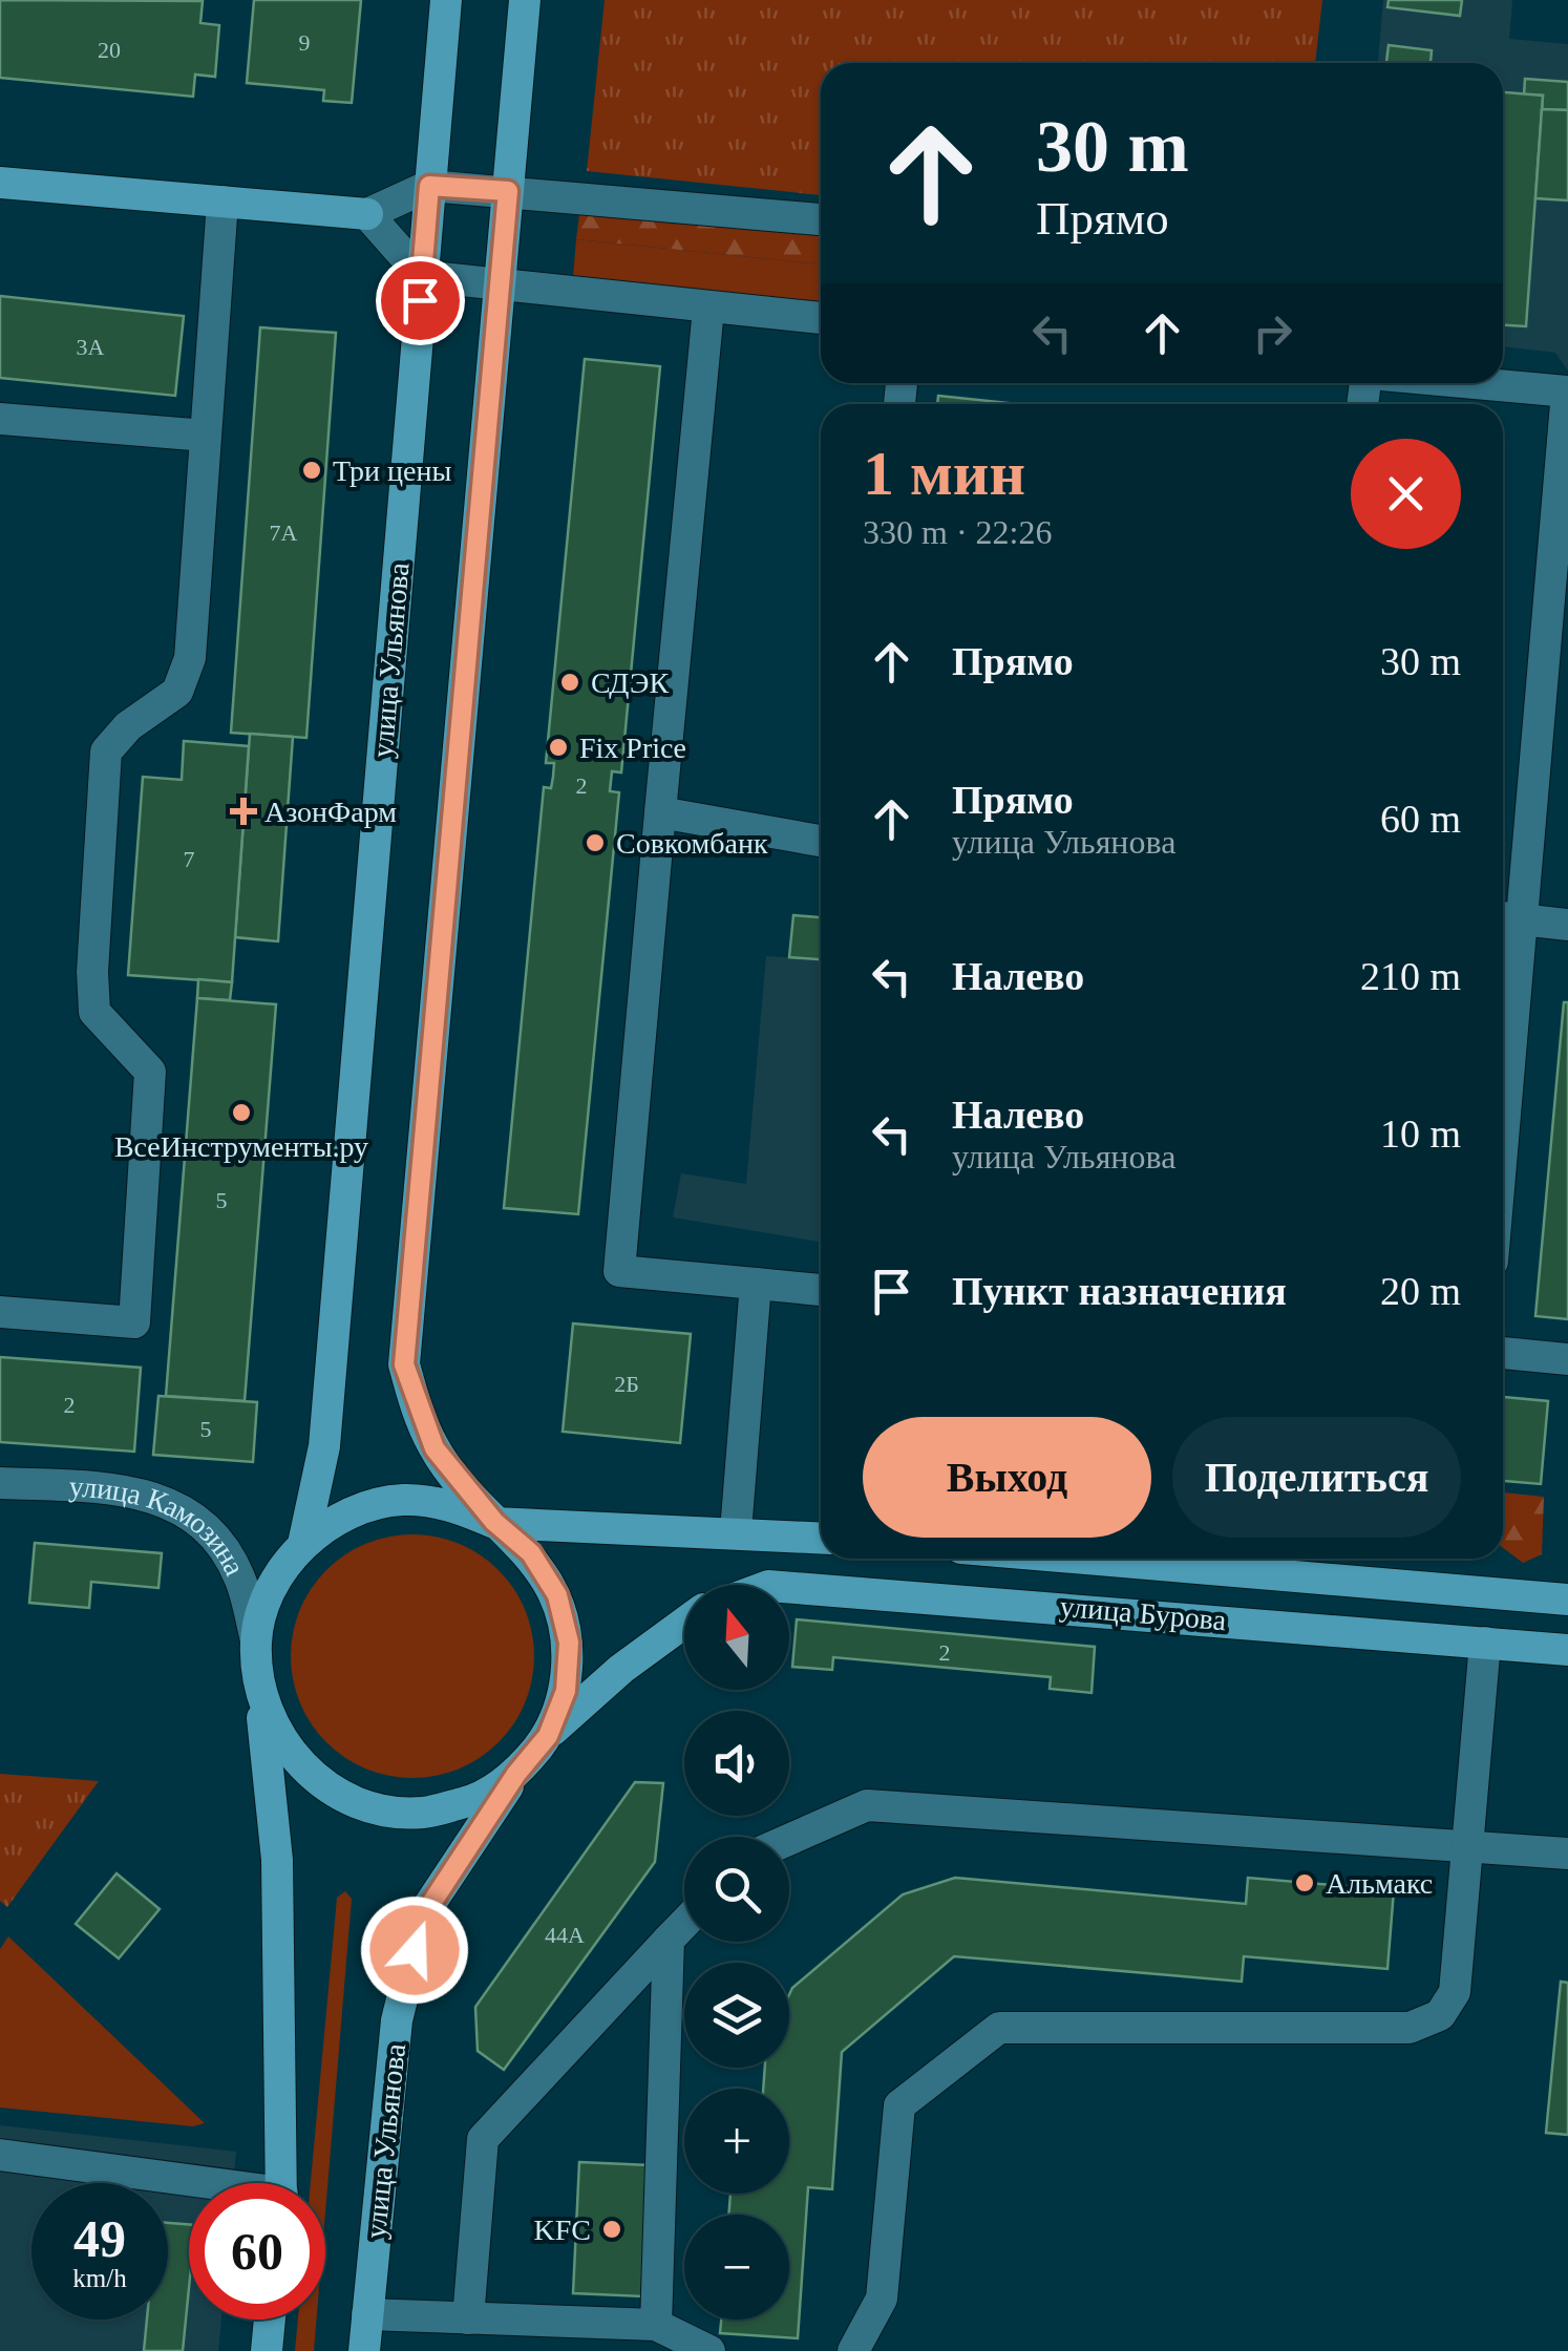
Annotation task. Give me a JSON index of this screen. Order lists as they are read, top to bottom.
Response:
{
  "streets": {
    "main road": ["улица Ульянова", "улица Бурова"],
    "street": ["улица Камозина"]
  },
  "crossings": [
    ["улица Ульянова", "улица Камозина"]
  ],
  "places": {
    "other": [
      "Три цены",
      "СДЭК",
      "Fix Price",
      "Совкомбанк",
      "ВсеИнструменты.ру",
      "Альмакс",
      "KFC"
    ],
    "health": ["АзонФарм"]
  },
  "house_numbers": [
    "9",
    "20",
    "3А",
    "7А",
    "2",
    "7",
    "5",
    "2Б",
    "2",
    "5",
    "2",
    "44А"
  ],
  "north": "top",
  "page": {
    "turn": ["30 m", "Прямо"],
    "heading": ["1 мин", "330 m · 22:26"],
    "list": [
      {
        "name": "Прямо",
        "value": "30 m"
      },
      {
        "name": "Прямо",
        "note": "улица Ульянова",
        "value": "60 m"
      },
      {
        "name": "Налево",
        "value": "210 m"
      },
      {
        "name": "Налево",
        "note": "улица Ульянова",
        "value": "10 m"
      },
      {
        "name": "Пункт назначения",
        "value": "20 m"
      }
    ],
    "buttons": ["Выход", "Поделиться"],
    "map_buttons": ["+", "−"],
    "speed": "49 km/h",
    "limit": "60"
  }
}
